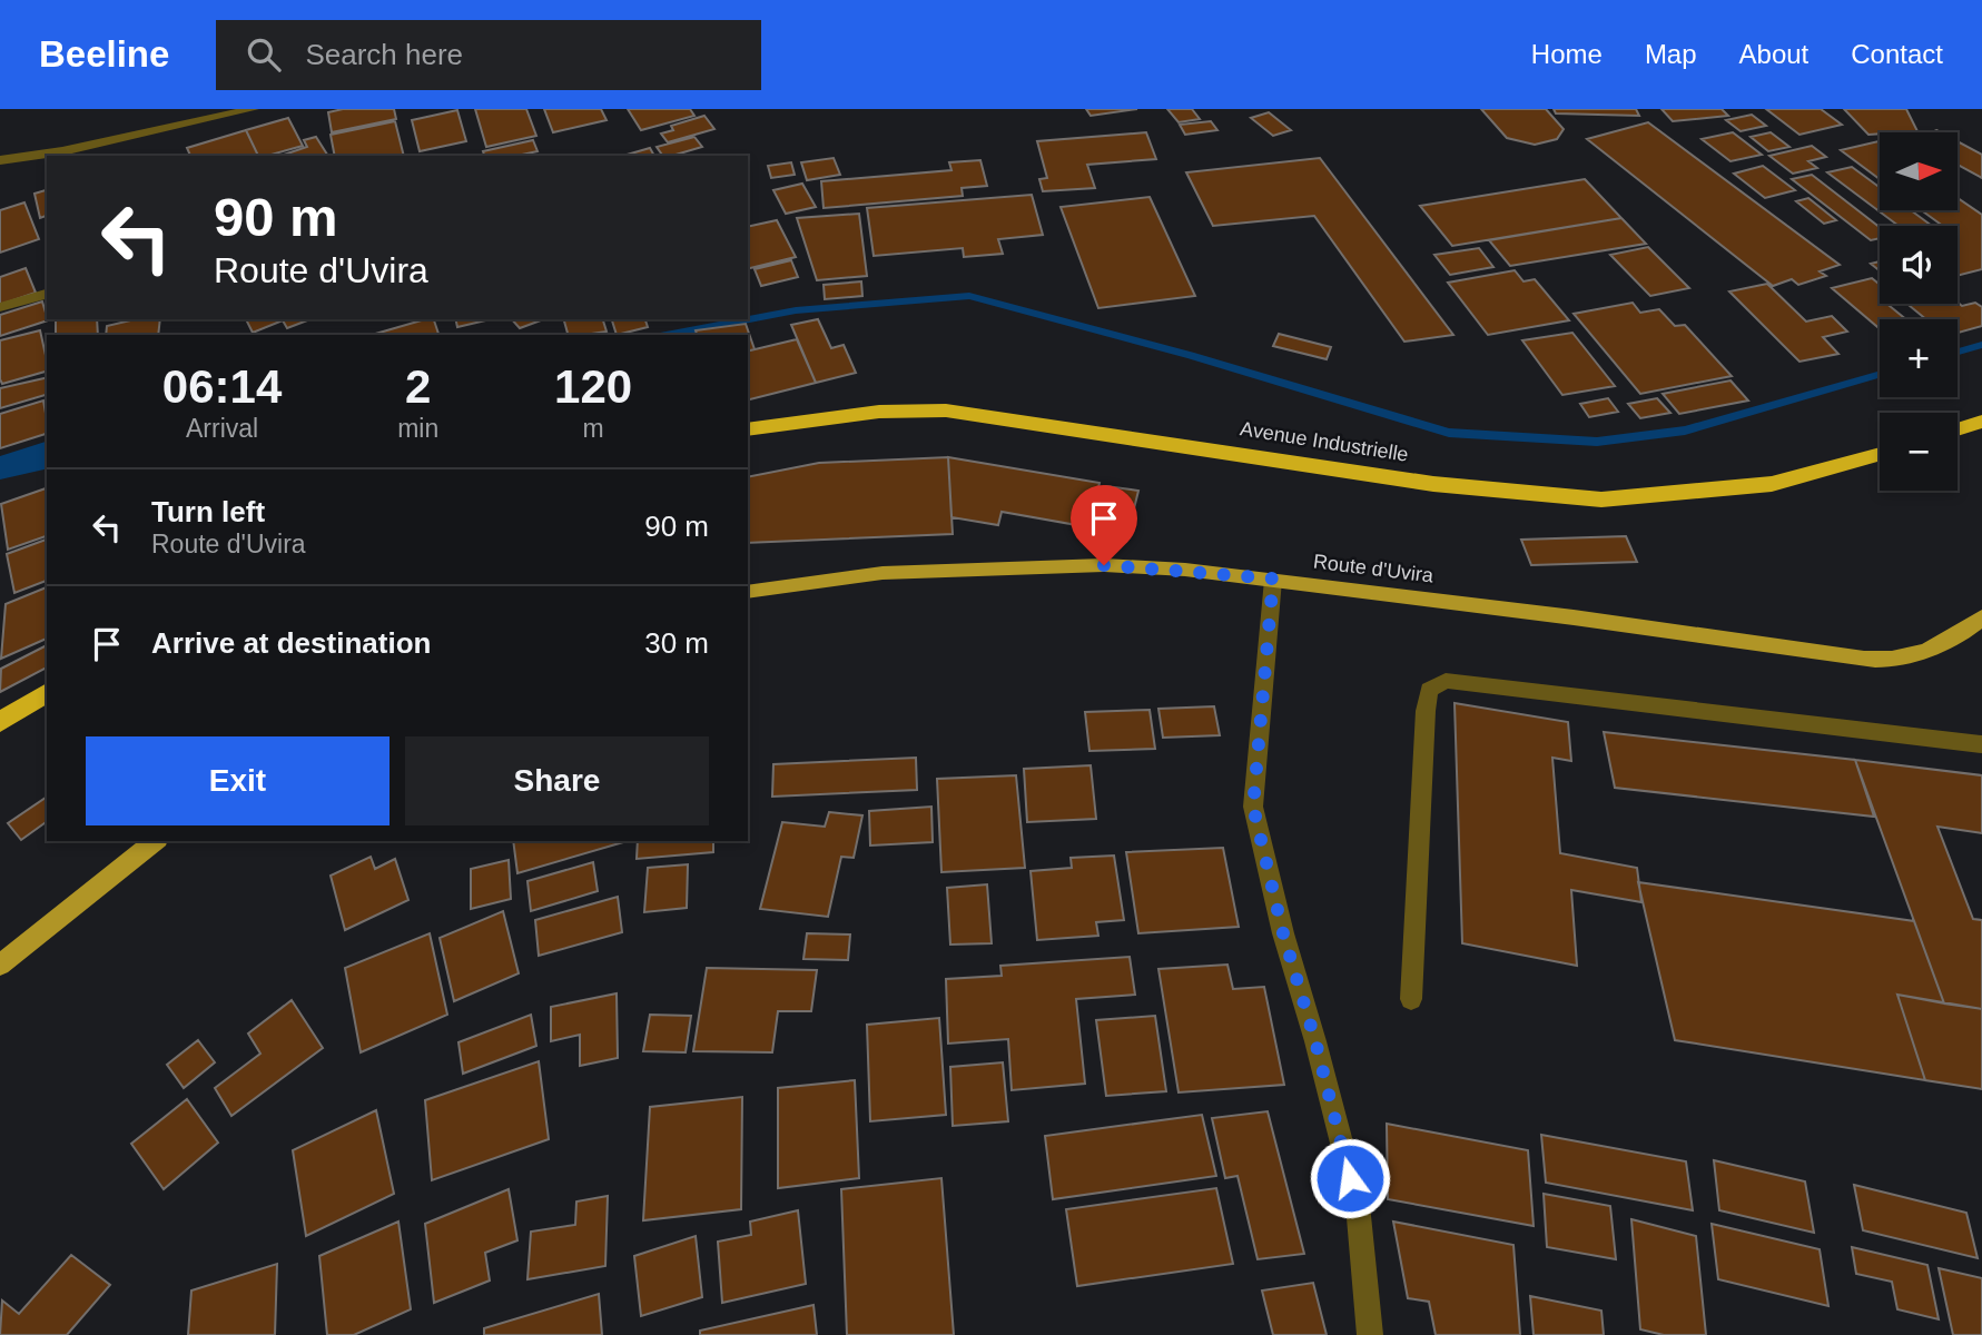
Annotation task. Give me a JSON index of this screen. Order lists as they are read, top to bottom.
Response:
{
  "streets": {
    "highway": ["Avenue Industrielle"],
    "main road": ["Route d'Uvira"]
  },
  "north": "right",
  "page": {
    "header": "Beeline",
    "search": "Search here",
    "nav": [
      "Home",
      "Map",
      "About",
      "Contact"
    ],
    "map_buttons": ["+", "−"],
    "turn": ["90 m", "Route d'Uvira"],
    "eta": [
      "06:14",
      "Arrival",
      "2",
      "min",
      "120",
      "m"
    ],
    "list": [
      {
        "name": "Turn left",
        "note": "Route d'Uvira",
        "value": "90 m"
      },
      {
        "name": "Arrive at destination",
        "value": "30 m"
      }
    ],
    "buttons": ["Exit", "Share"]
  }
}
